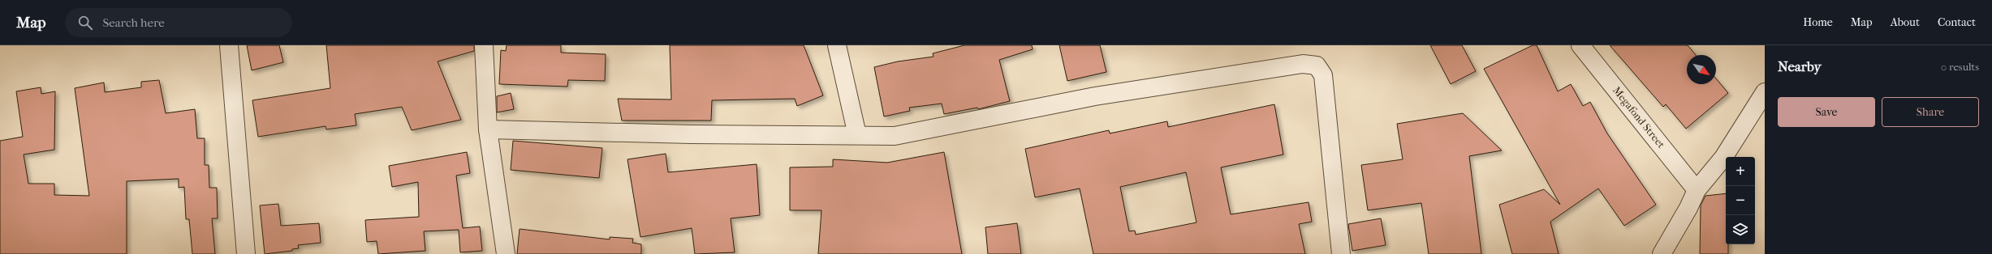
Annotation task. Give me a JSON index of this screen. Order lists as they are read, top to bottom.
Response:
{
  "streets": {
    "street": ["Megafond Street"]
  },
  "north": "bottom right",
  "page": {
    "header": "Map",
    "search": "Search here",
    "nav": [
      "Home",
      "Map",
      "About",
      "Contact"
    ],
    "heading": ["Nearby", "0 results"],
    "buttons": ["Save", "Share"],
    "map_buttons": ["+", "−"]
  }
}
